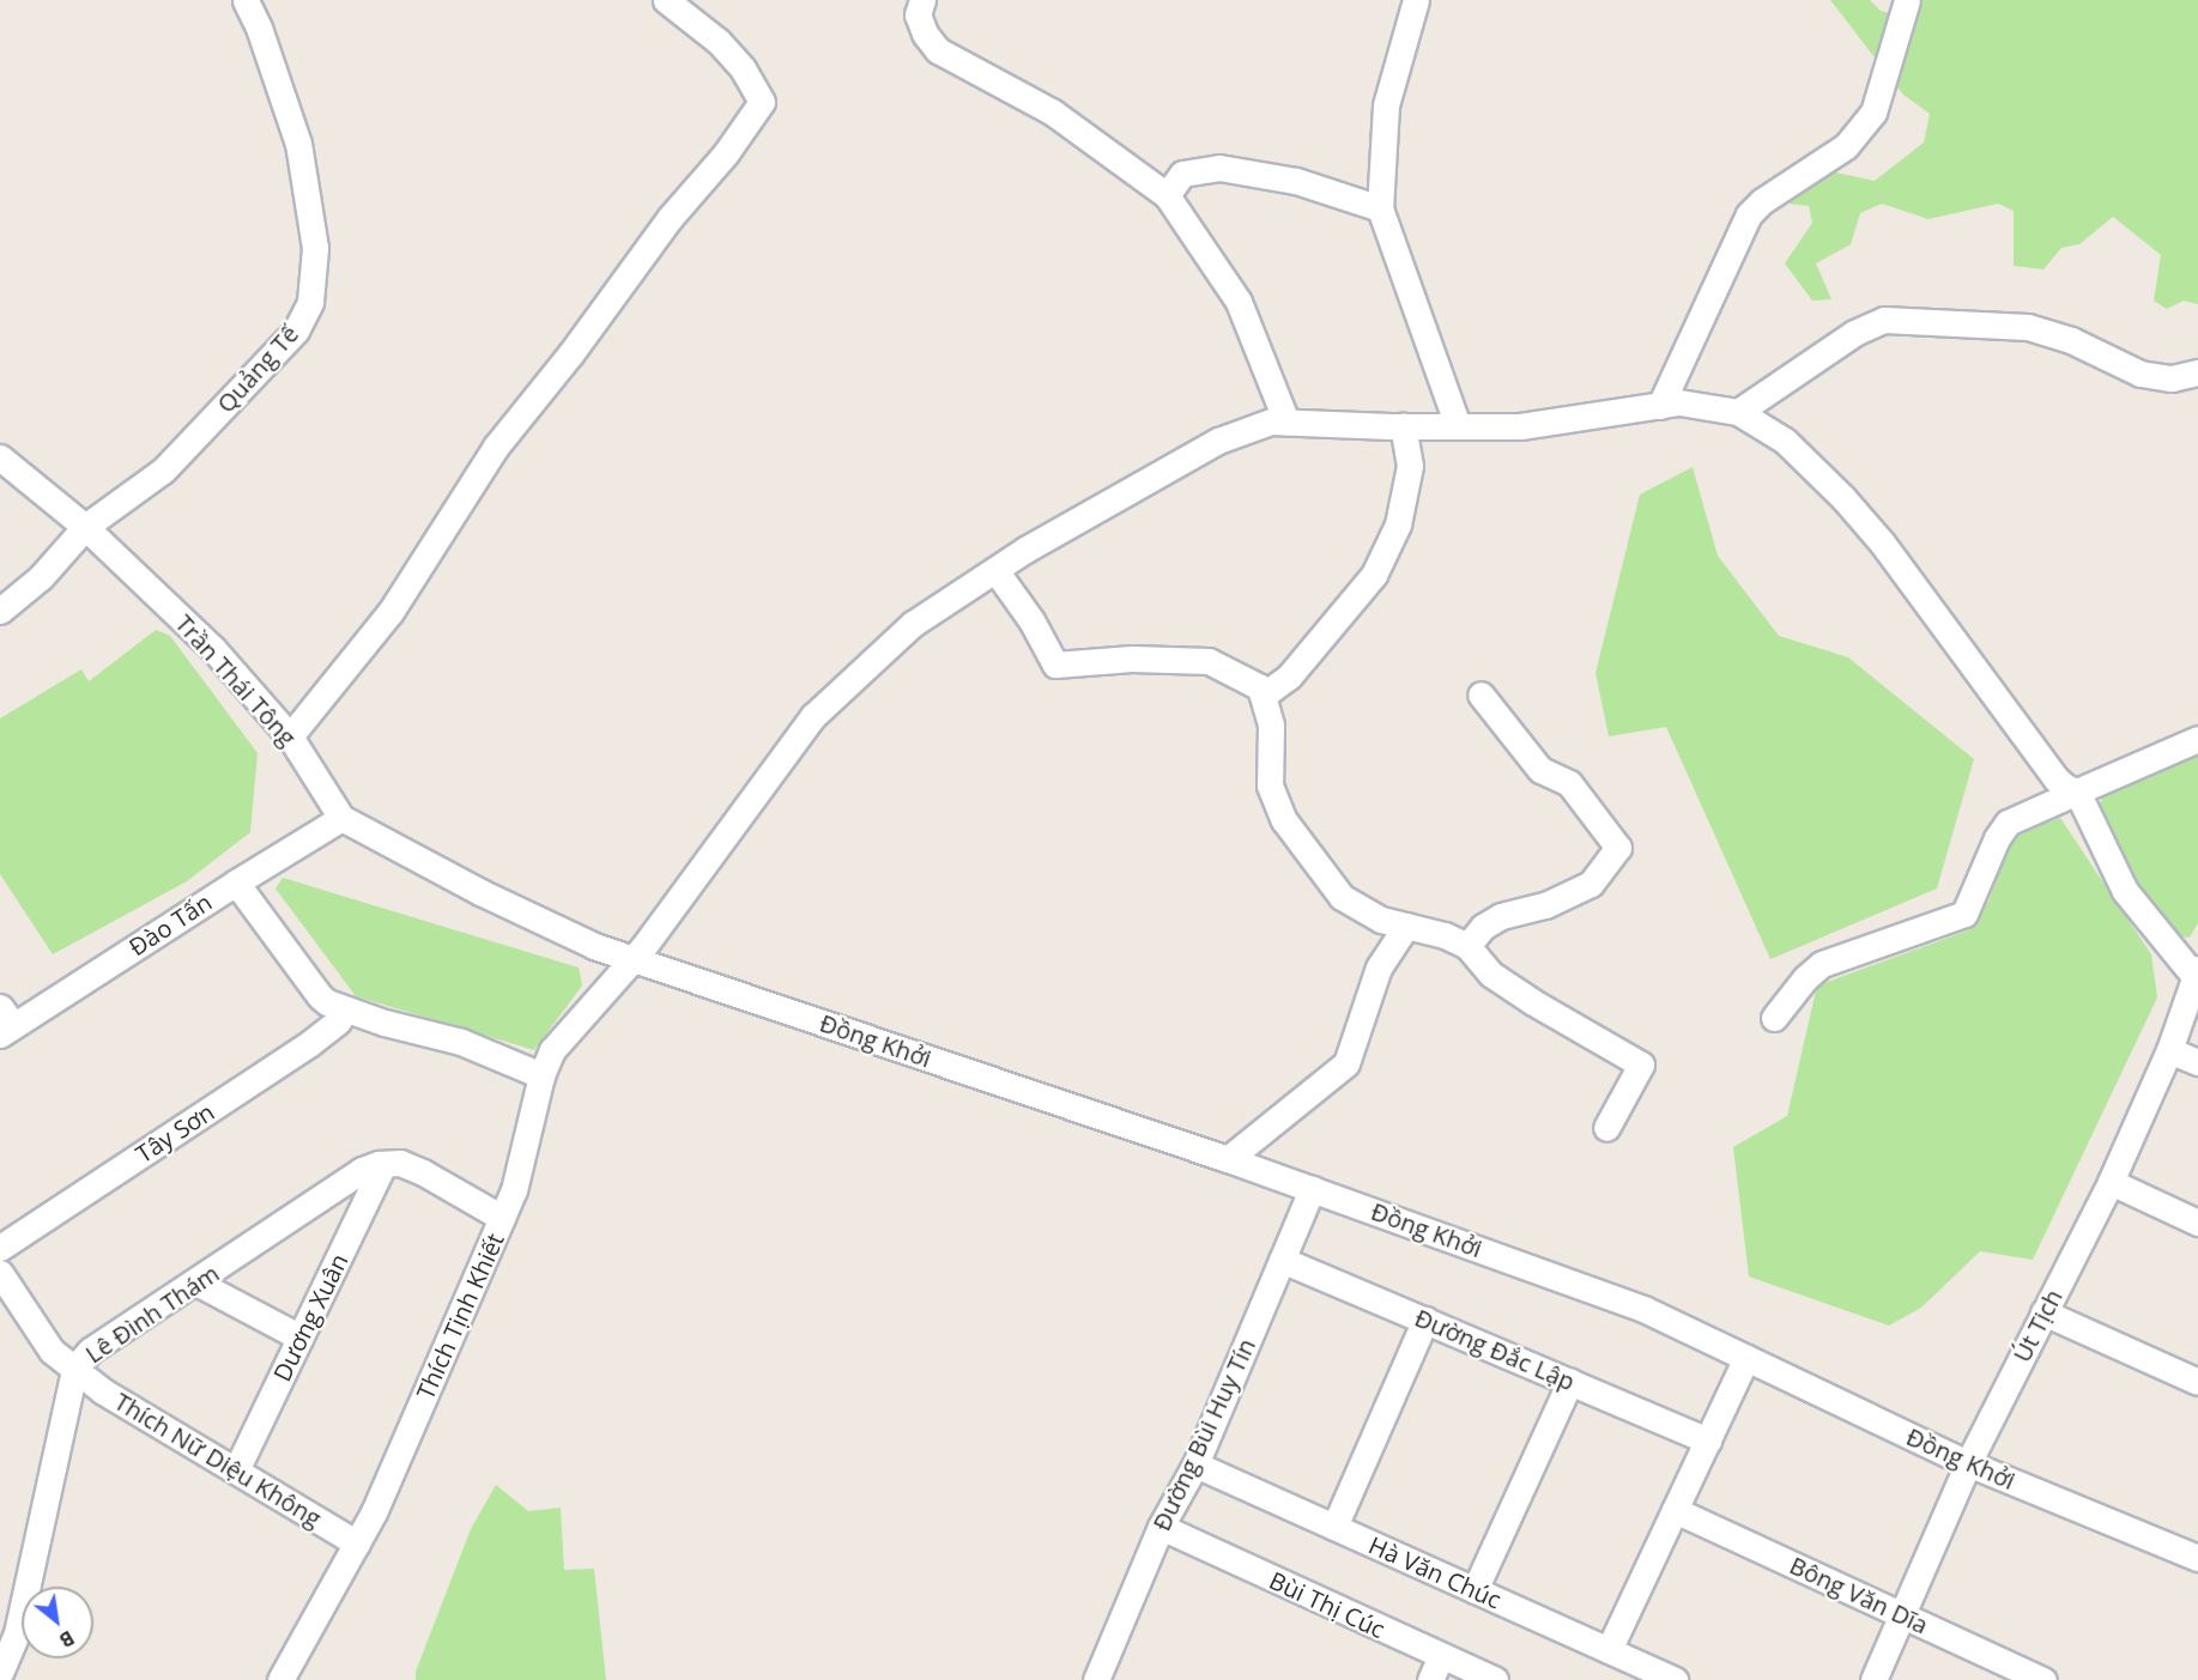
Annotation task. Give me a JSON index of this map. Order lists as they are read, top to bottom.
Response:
{
  "streets": {
    "street": [
      "Quảng Tế",
      "Trần Thái Tông",
      "Đào Tấn",
      "Đồng Khởi",
      "Tây Sơn",
      "Lê Đình Thám",
      "Thích Tịnh Khiết",
      "Dương Xuân",
      "Út Tịch",
      "Đường Đắc Lập",
      "Đường Bùi Huy Tín",
      "Thích Nữ Diệu Không",
      "Hà Văn Chúc",
      "Bông Văn Dĩa",
      "Bùi Thị Cúc"
    ]
  },
  "crossings": [
    ["Quảng Tế", "Trần Thái Tông"],
    ["Trần Thái Tông", "Đào Tấn"],
    ["Trần Thái Tông", "Đồng Khởi"],
    ["Trần Thái Tông", "Thích Tịnh Khiết"],
    ["Đồng Khởi", "Thích Tịnh Khiết"],
    ["Đồng Khởi", "Út Tịch"],
    ["Đồng Khởi", "Đường Bùi Huy Tín"],
    ["Lê Đình Thám", "Dương Xuân"],
    ["Lê Đình Thám", "Thích Nữ Diệu Không"],
    ["Thích Tịnh Khiết", "Thích Nữ Diệu Không"],
    ["Dương Xuân", "Thích Nữ Diệu Không"],
    ["Út Tịch", "Bông Văn Dĩa"],
    ["Đường Đắc Lập", "Đường Bùi Huy Tín"],
    ["Đường Bùi Huy Tín", "Hà Văn Chúc"],
    ["Đường Bùi Huy Tín", "Bùi Thị Cúc"]
  ],
  "north": "bottom right"
}
